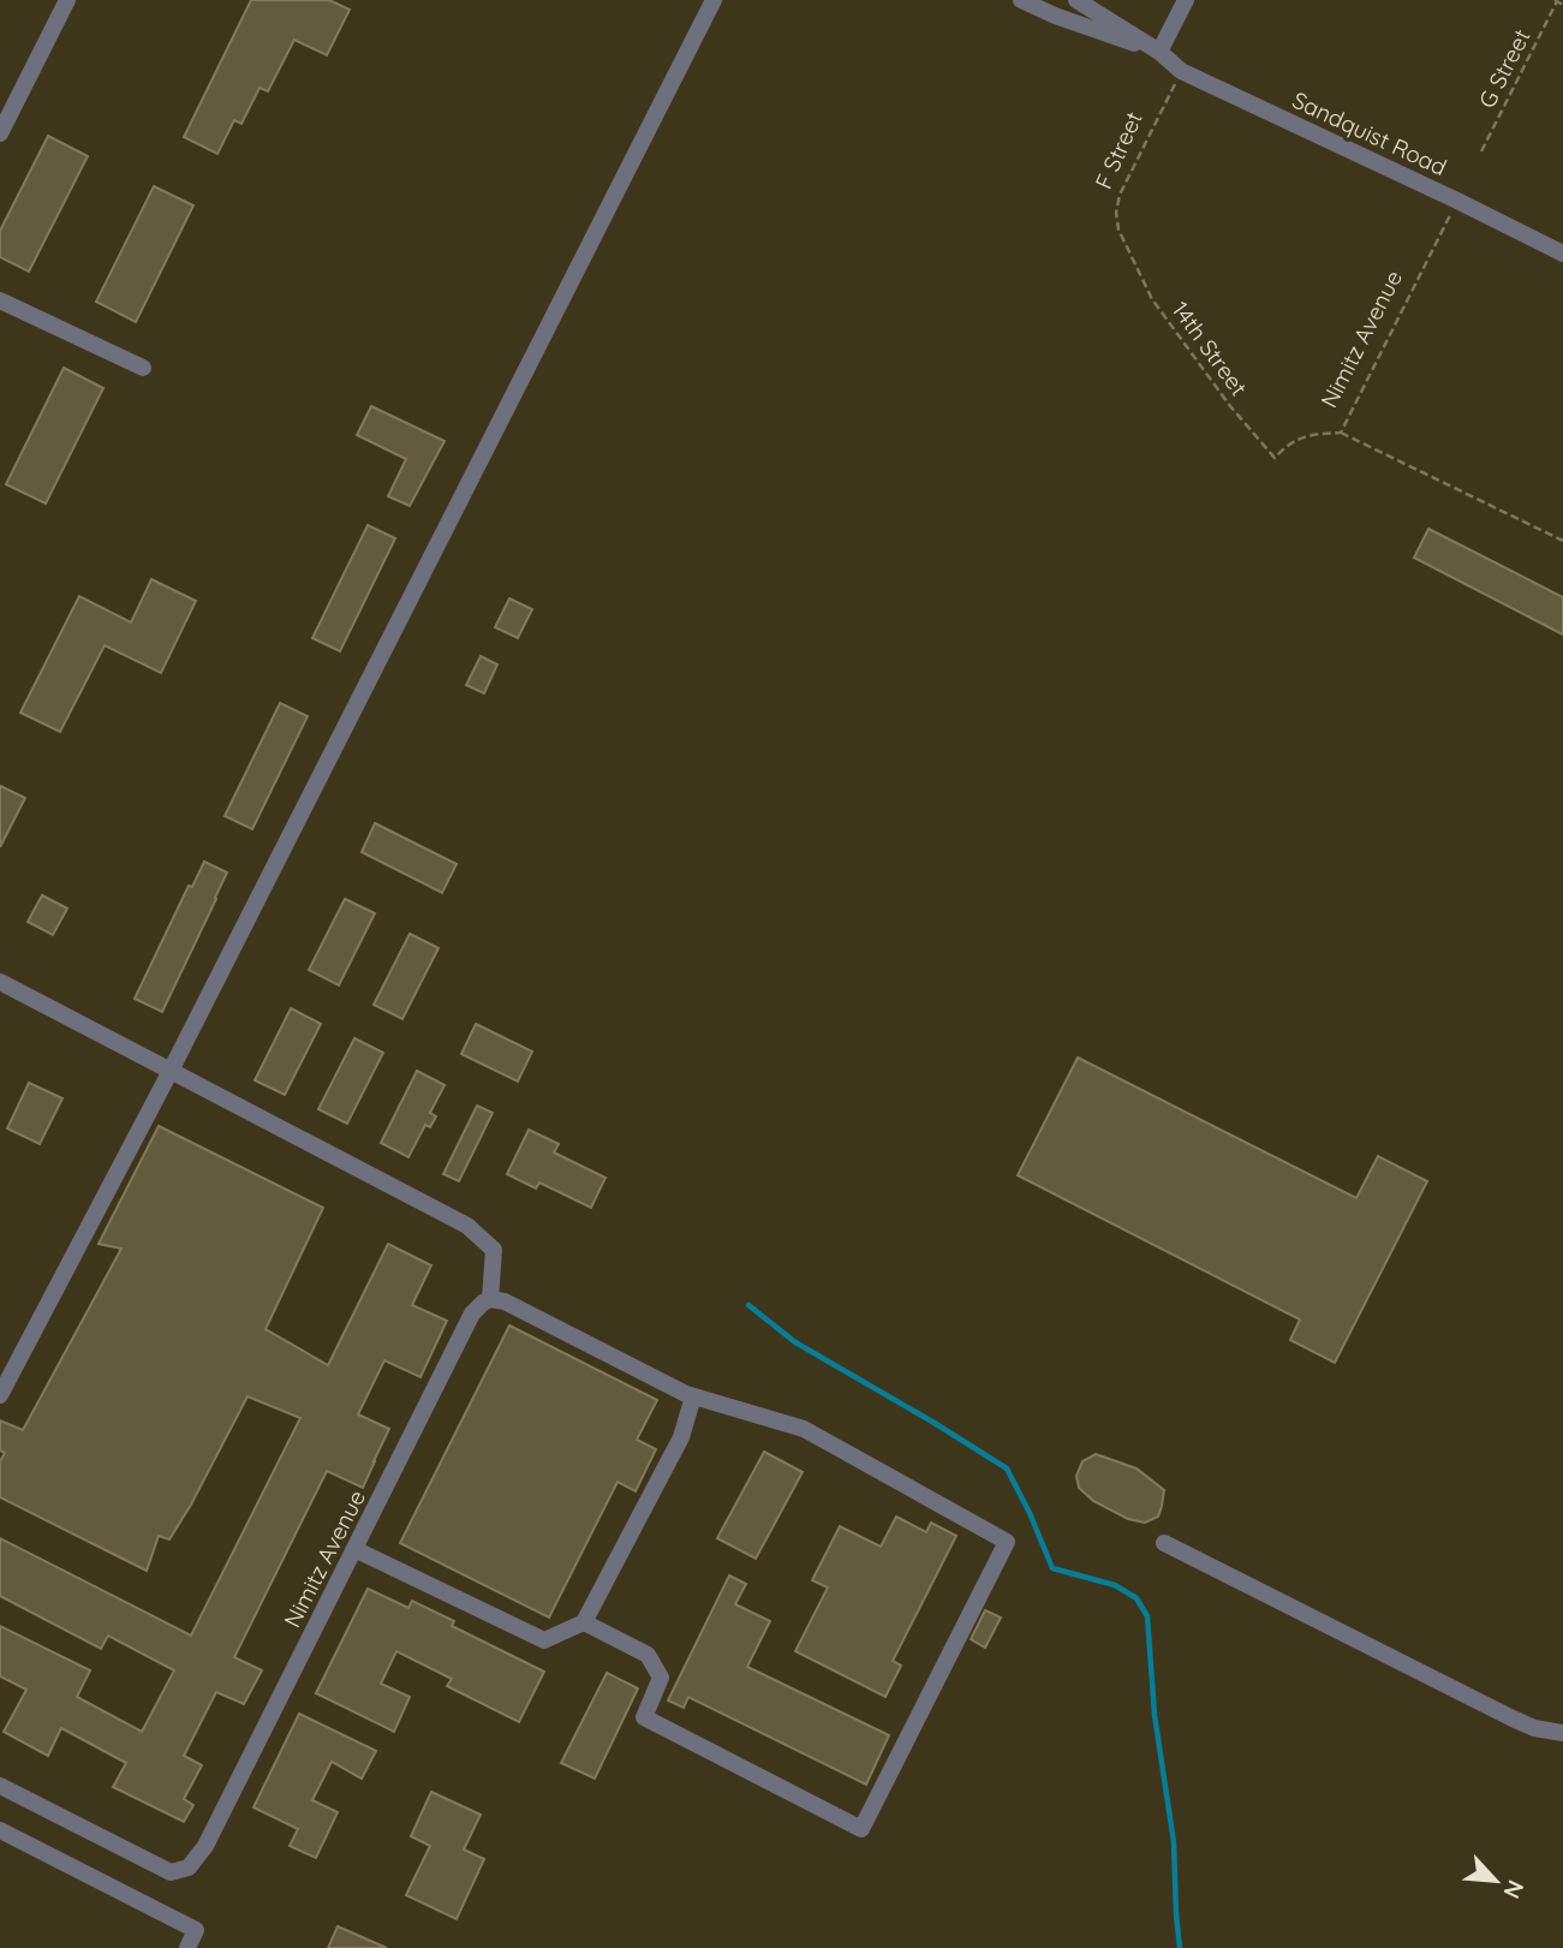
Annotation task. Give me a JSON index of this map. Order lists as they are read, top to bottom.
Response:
{
  "streets": {
    "street": ["Sandquist Road", "Nimitz Avenue"],
    "path": ["G Street", "F Street", "14th Street"]
  },
  "crossings": [
    ["Sandquist Road", "F Street"],
    ["Sandquist Road", "Nimitz Avenue"],
    ["F Street", "14th Street"],
    ["Nimitz Avenue", "14th Street"]
  ],
  "north": "bottom right"
}
